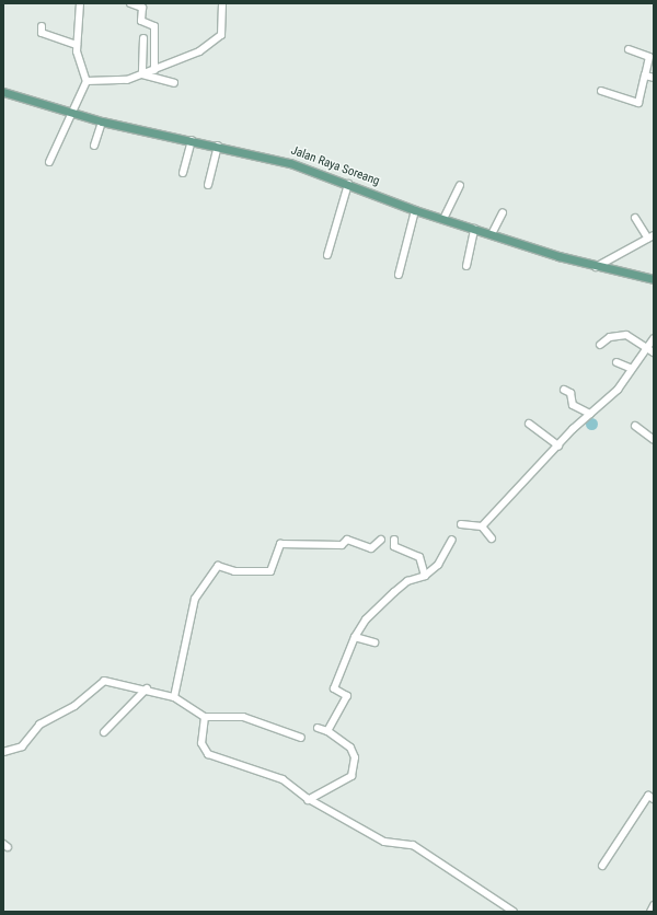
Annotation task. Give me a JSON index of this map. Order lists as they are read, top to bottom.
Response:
{
  "streets": {
    "main road": ["Jalan Raya Soreang"]
  }
}
